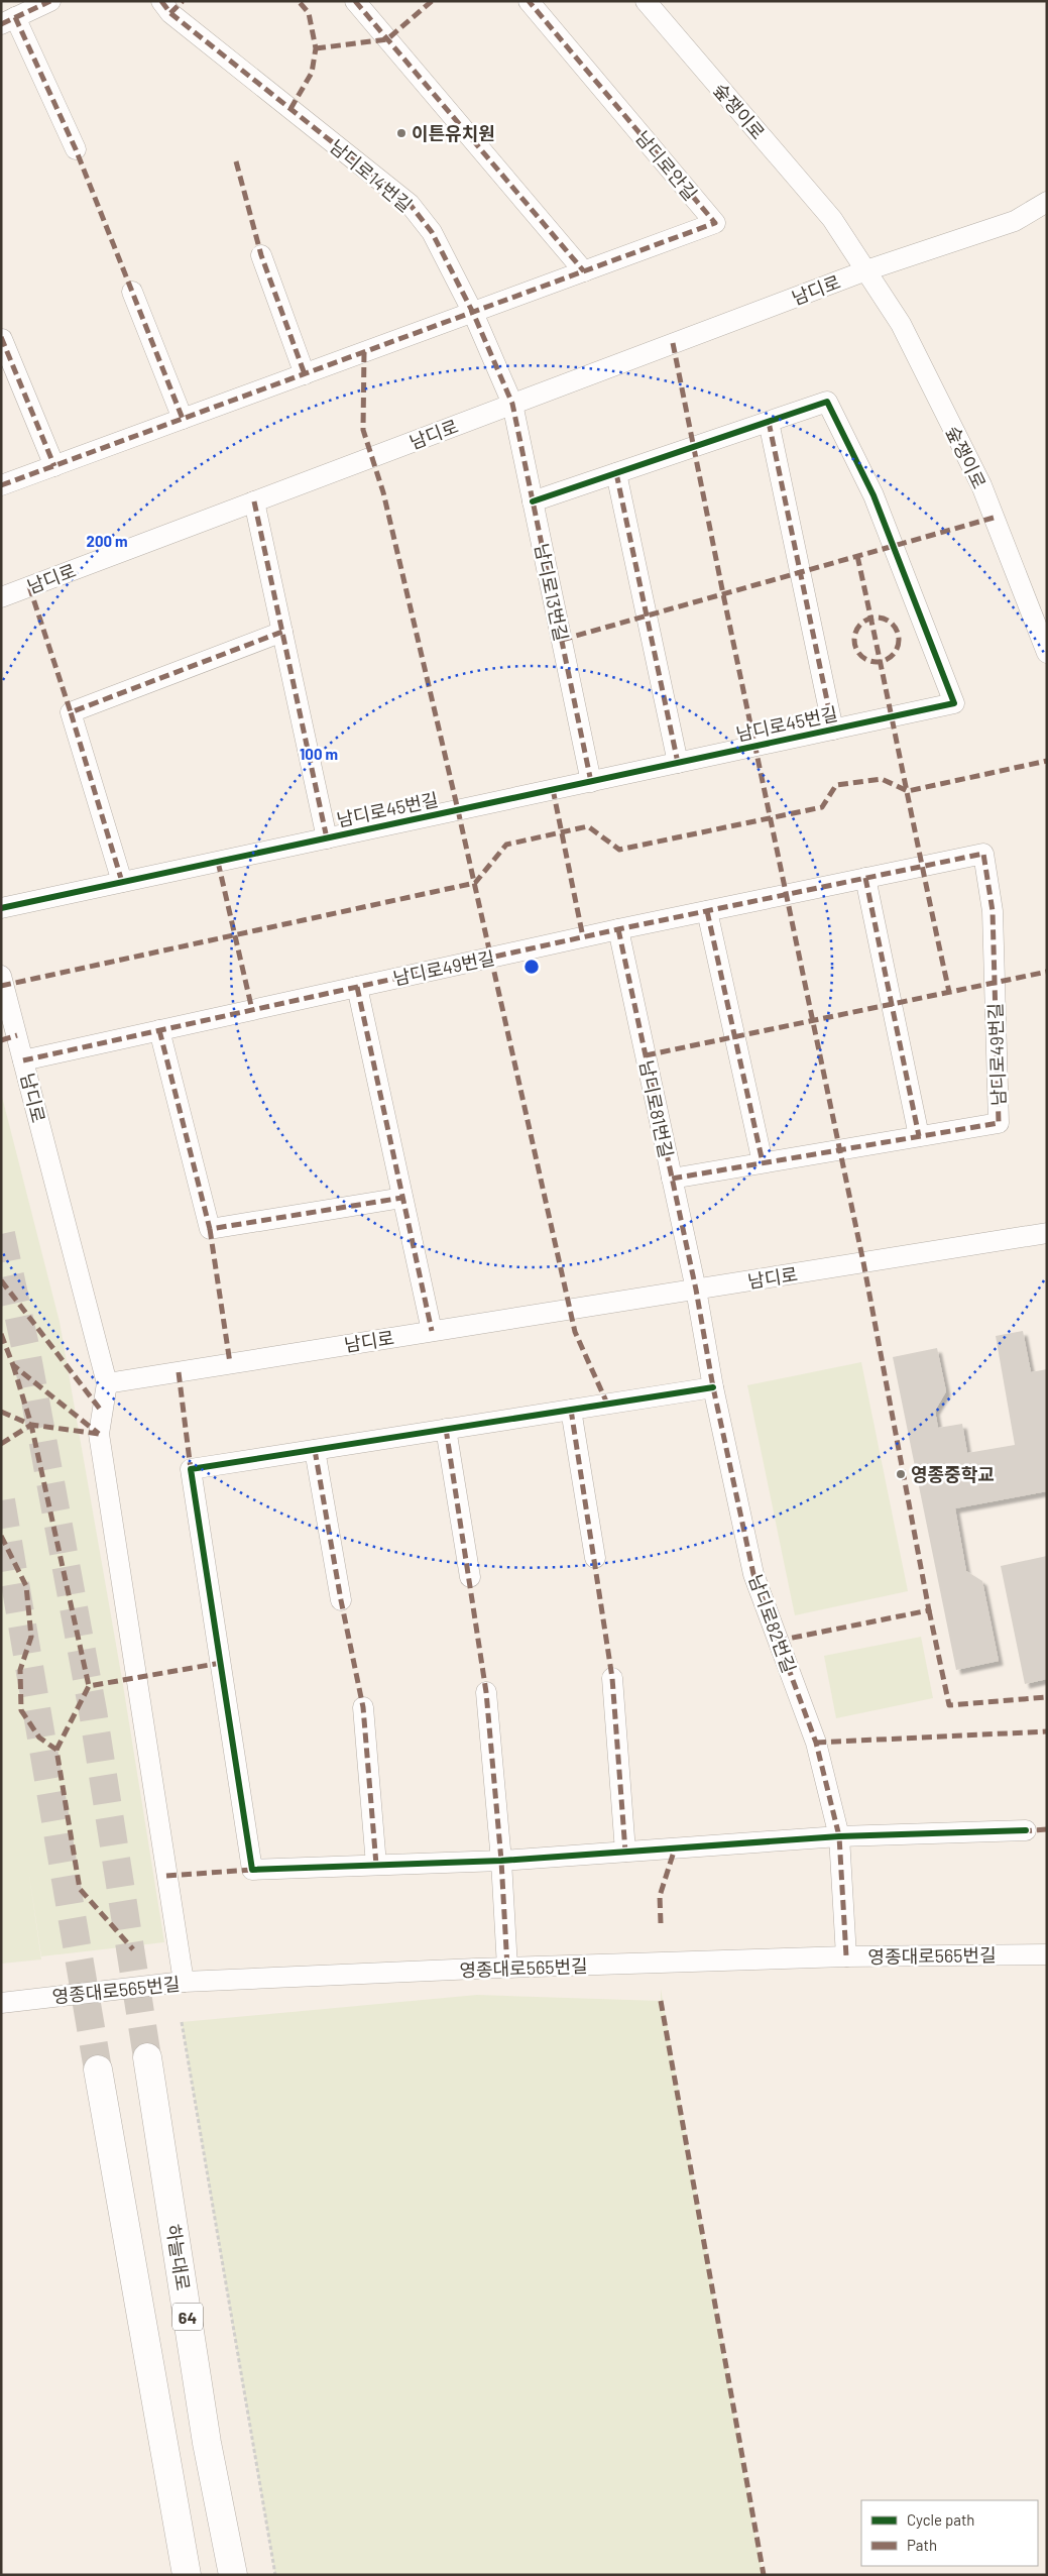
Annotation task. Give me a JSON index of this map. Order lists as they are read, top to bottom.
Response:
{
  "streets": {
    "highway": ["하늘대로", "64"],
    "street": [
      "숲쟁이로",
      "남디로안길",
      "남디로14번길",
      "남디로",
      "남디로13번길",
      "남디로45번길",
      "남디로49번길",
      "남디로81번길",
      "남디로82번길",
      "영종대로565번길"
    ]
  },
  "crossings": [
    ["숲쟁이로", "남디로"],
    ["남디로안길", "남디로14번길"],
    ["남디로14번길", "남디로"],
    ["남디로14번길", "남디로13번길"],
    ["남디로", "남디로13번길"],
    ["남디로", "남디로49번길"],
    ["남디로", "남디로81번길"],
    ["남디로", "남디로82번길"],
    ["남디로13번길", "남디로45번길"],
    ["남디로49번길", "남디로81번길"],
    ["남디로81번길", "남디로82번길"],
    ["남디로82번길", "영종대로565번길"]
  ],
  "places": ["이튼유치원", "영종중학교"],
  "legend": ["Cycle path", "Path"],
  "rings": ["200 m", "100 m"]
}
